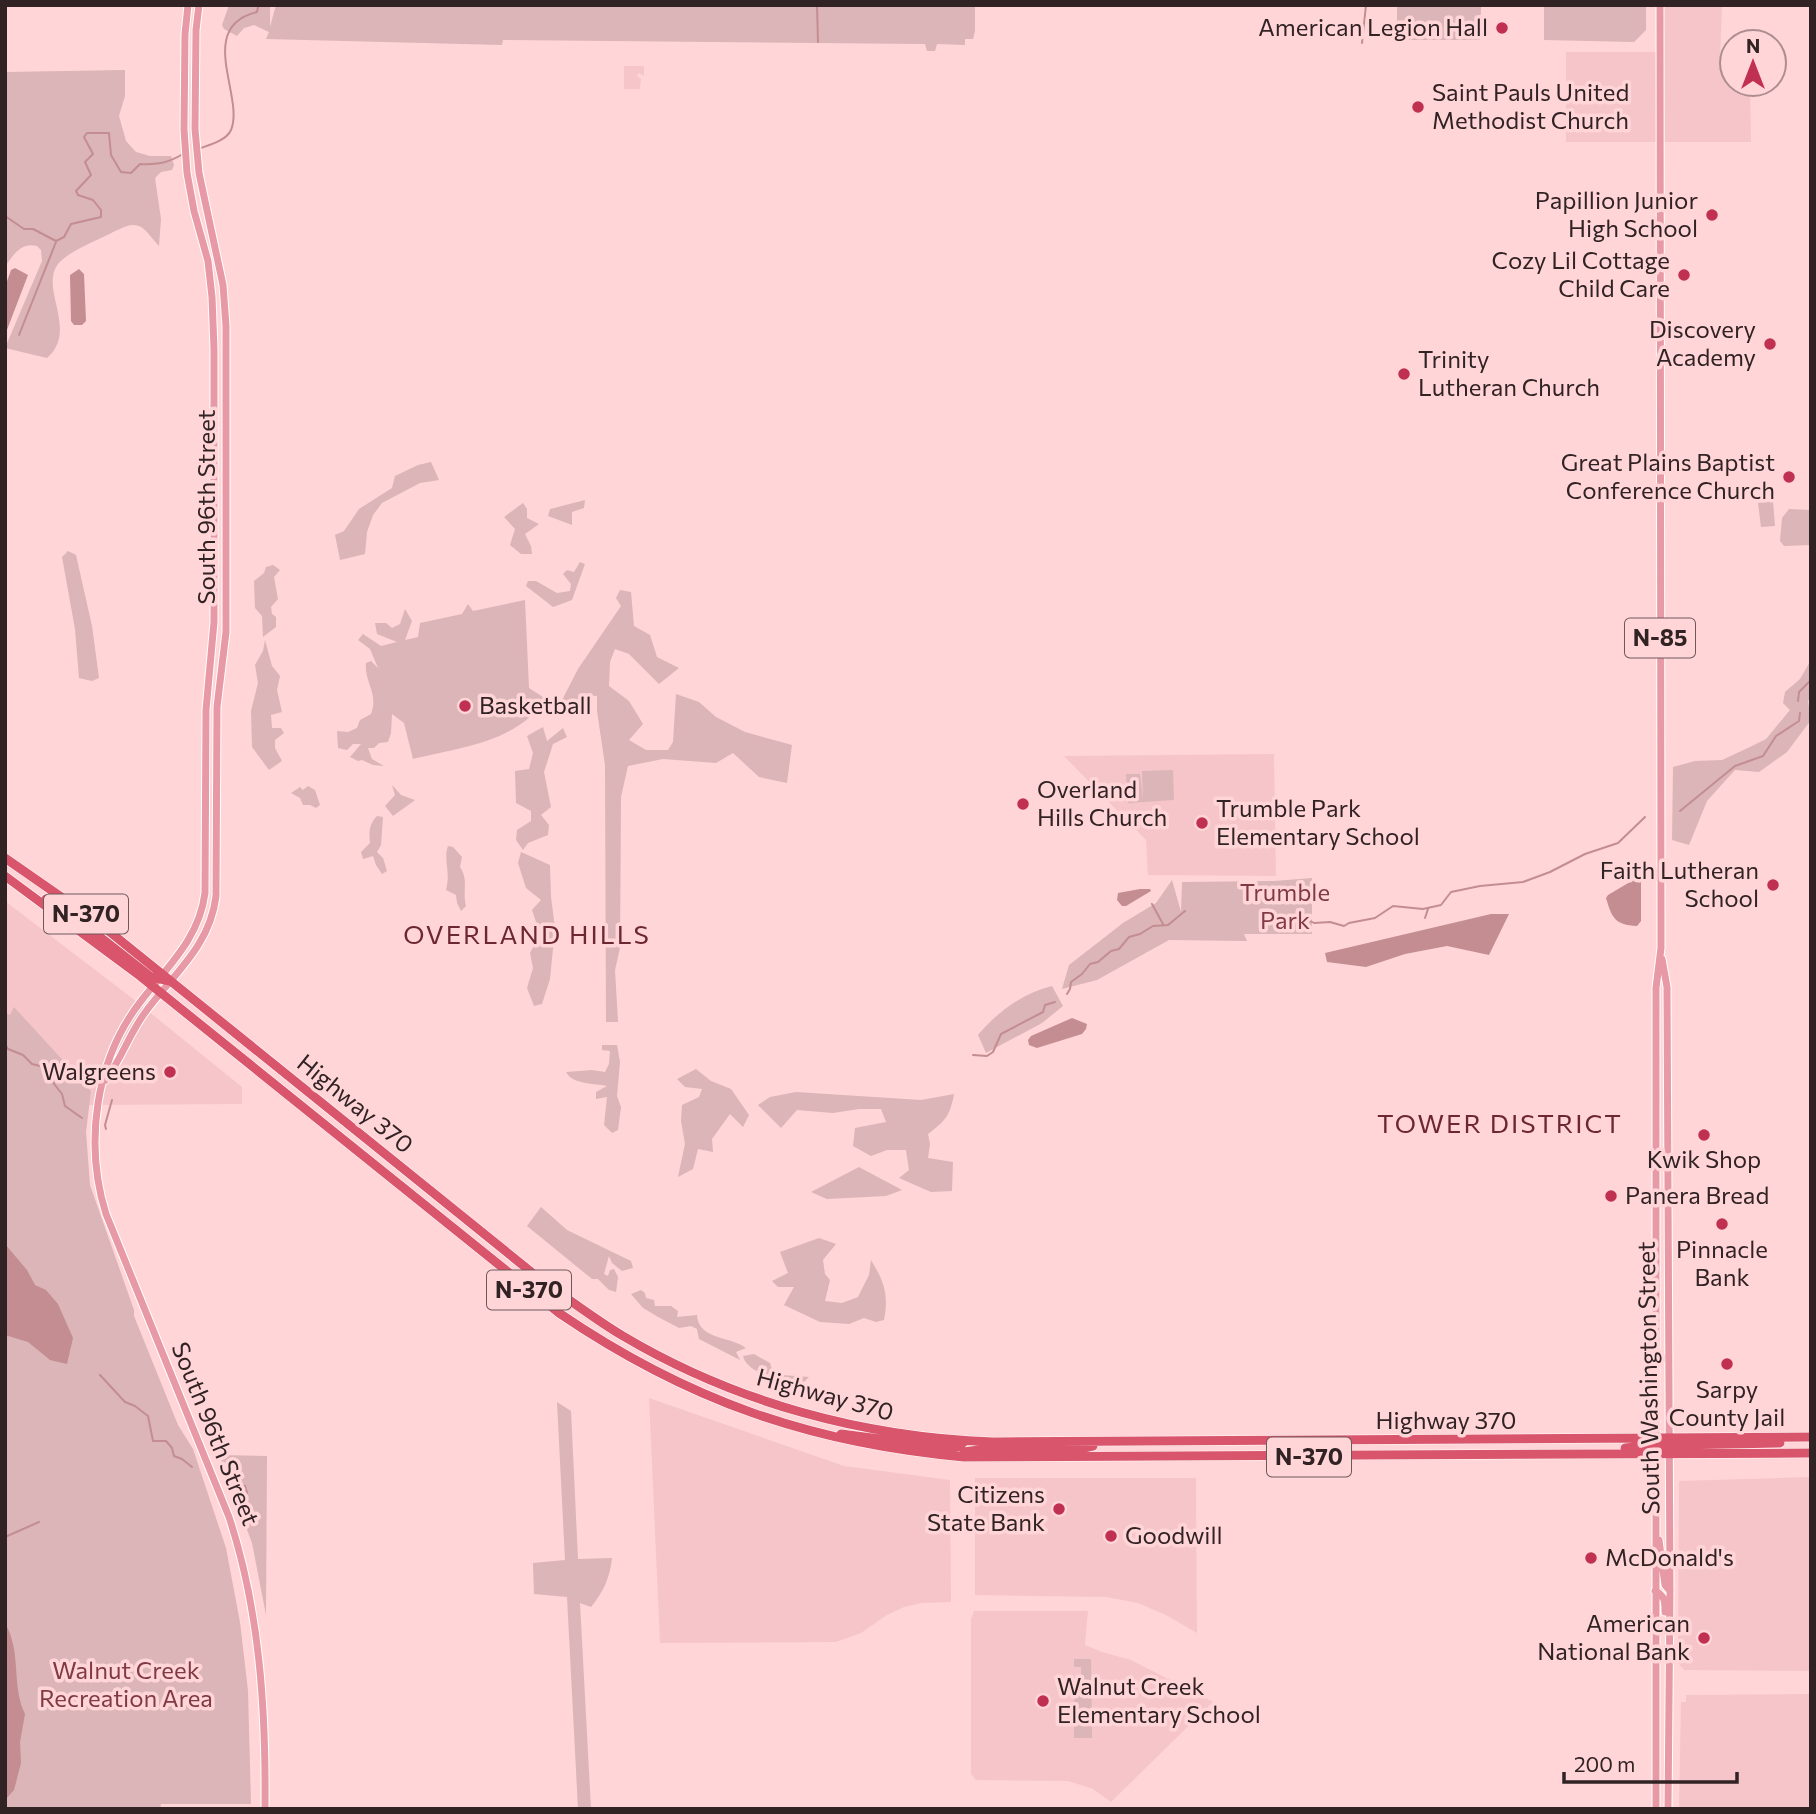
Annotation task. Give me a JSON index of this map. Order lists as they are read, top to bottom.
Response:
{
  "streets": {
    "highway": ["N-370", "Highway 370"],
    "main road": ["South 96th Street", "N-85", "South Washington Street"]
  },
  "crossings": [
    ["South 96th Street", "N-370"],
    ["South 96th Street", "Highway 370"],
    ["Highway 370", "South Washington Street"]
  ],
  "districts": ["OVERLAND HILLS", "TOWER DISTRICT"],
  "parks": ["Trumble Park", "Walnut Creek Recreation Area"],
  "places": [
    "American Legion Hall",
    "Saint Pauls United Methodist Church",
    "Papillion Junior High School",
    "Cozy Lil Cottage Child Care",
    "Discovery Academy",
    "Trinity Lutheran Church",
    "Great Plains Baptist Conference Church",
    "Basketball",
    "Overland Hills Church",
    "Trumble Park Elementary School",
    "Faith Lutheran School",
    "Walgreens",
    "Kwik Shop",
    "Panera Bread",
    "Pinnacle Bank",
    "Sarpy County Jail",
    "Citizens State Bank",
    "Goodwill",
    "McDonald's",
    "American National Bank",
    "Walnut Creek Elementary School"
  ],
  "scale_bar": "200 m",
  "north": "top"
}
